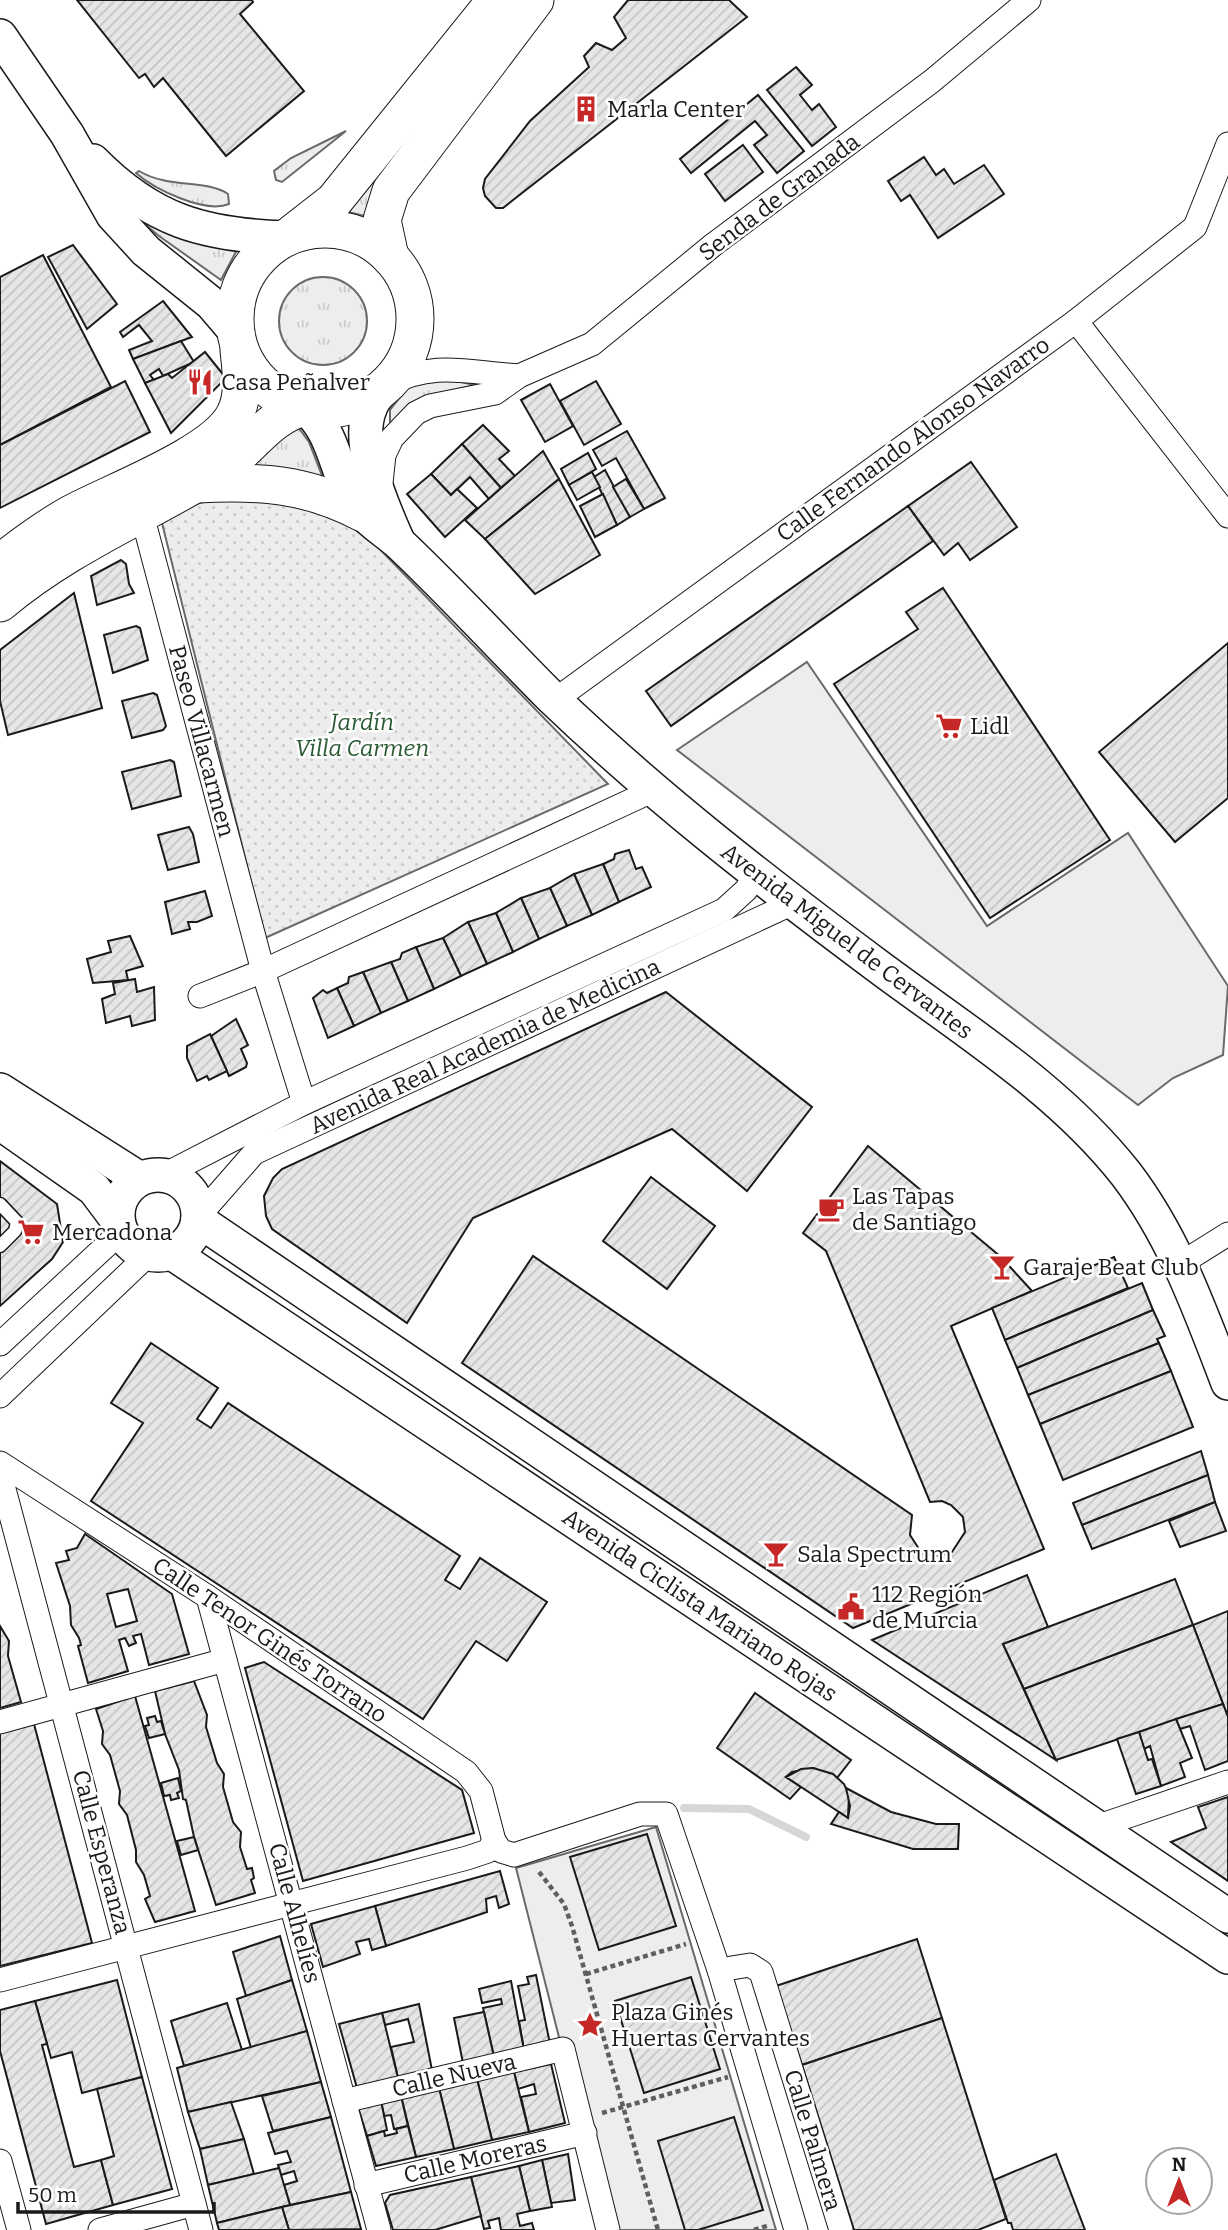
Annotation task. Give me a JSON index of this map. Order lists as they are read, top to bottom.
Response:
{
  "streets": {
    "main road": ["Avenida Miguel de Cervantes", "Avenida Ciclista Mariano Rojas"],
    "street": [
      "Senda de Granada",
      "Calle Fernando Alonso Navarro",
      "Paseo Villacarmen",
      "Avenida Real Academia de Medicina",
      "Calle Tenor Ginés Torrano",
      "Calle Esperanza",
      "Calle Alhelíes",
      "Calle Nueva",
      "Calle Palmera",
      "Calle Moreras"
    ]
  },
  "crossings": [
    ["Senda de Granada", "Avenida Miguel de Cervantes"],
    ["Calle Fernando Alonso Navarro", "Avenida Miguel de Cervantes"],
    ["Paseo Villacarmen", "Avenida Real Academia de Medicina"],
    ["Avenida Miguel de Cervantes", "Avenida Real Academia de Medicina"],
    ["Avenida Real Academia de Medicina", "Avenida Ciclista Mariano Rojas"],
    ["Calle Tenor Ginés Torrano", "Calle Alhelíes"],
    ["Calle Alhelíes", "Calle Nueva"],
    ["Calle Alhelíes", "Calle Moreras"],
    ["Calle Nueva", "Calle Moreras"]
  ],
  "parks": ["Jardín Villa Carmen"],
  "places": {
    "building": ["Marla Center"],
    "restaurant": ["Casa Peñalver"],
    "supermarket": ["Lidl", "Mercadona"],
    "cafe": ["Las Tapas de Santiago"],
    "bar": ["Garaje Beat Club", "Sala Spectrum"],
    "public building": ["112 Región de Murcia"],
    "place": ["Plaza Ginés Huertas Cervantes"]
  },
  "scale_bar": "50 m",
  "north": "top"
}
